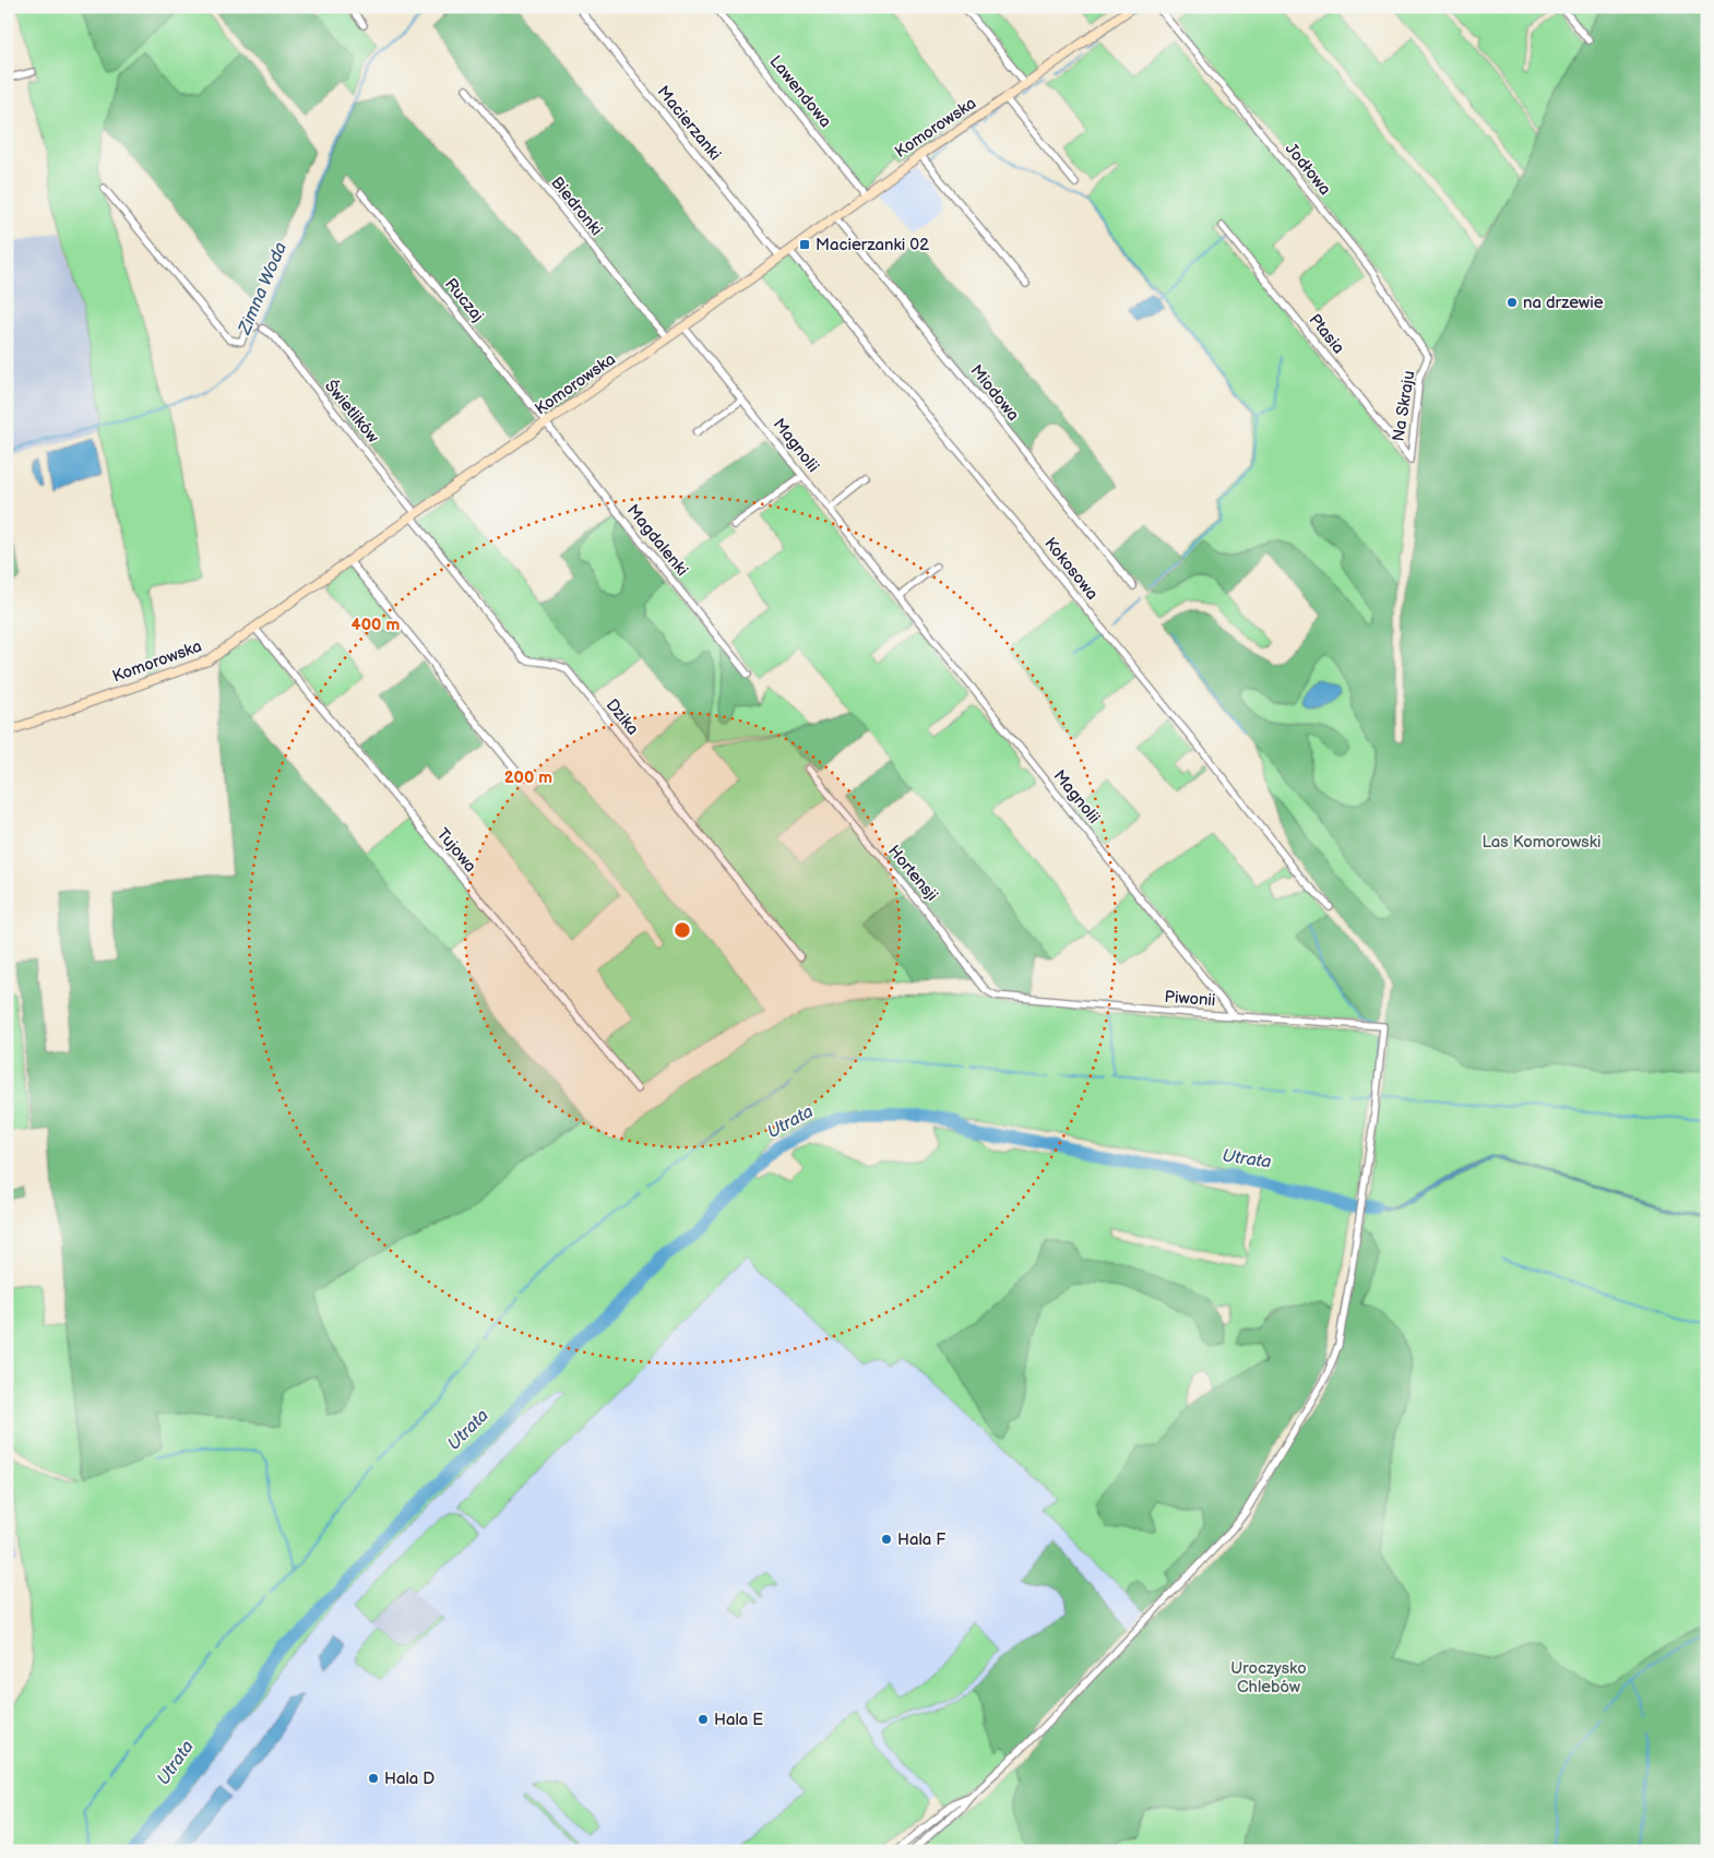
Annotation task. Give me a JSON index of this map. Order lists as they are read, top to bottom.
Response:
{
  "streets": {
    "street": [
      "Lawendowa",
      "Macierzanki",
      "Komorowska",
      "Jodłowa",
      "Biedronki",
      "Ruczaj",
      "Ptasia",
      "Miodowa",
      "Na Skraju",
      "Świetlików",
      "Magnolii",
      "Magdalenki",
      "Kokosowa",
      "Dzika",
      "Tujowa",
      "Hortensji",
      "Piwonii"
    ]
  },
  "crossings": [
    ["Lawendowa", "Komorowska"],
    ["Macierzanki", "Komorowska"],
    ["Komorowska", "Biedronki"],
    ["Komorowska", "Ruczaj"],
    ["Komorowska", "Miodowa"],
    ["Komorowska", "Świetlików"],
    ["Komorowska", "Magnolii"],
    ["Komorowska", "Magdalenki"],
    ["Komorowska", "Kokosowa"],
    ["Komorowska", "Dzika"],
    ["Komorowska", "Tujowa"],
    ["Jodłowa", "Na Skraju"],
    ["Ruczaj", "Magdalenki"],
    ["Ptasia", "Na Skraju"],
    ["Świetlików", "Dzika"],
    ["Magnolii", "Piwonii"],
    ["Hortensji", "Piwonii"]
  ],
  "water": ["Zimna Woda", "Utrata"],
  "parks": ["Las Komorowski", "Uroczysko Chlebów"],
  "places": {
    "transit": ["Macierzanki 02"],
    "other": [
      "na drzewie",
      "Hala F",
      "Hala E",
      "Hala D"
    ]
  },
  "rings": ["400 m", "200 m"]
}
